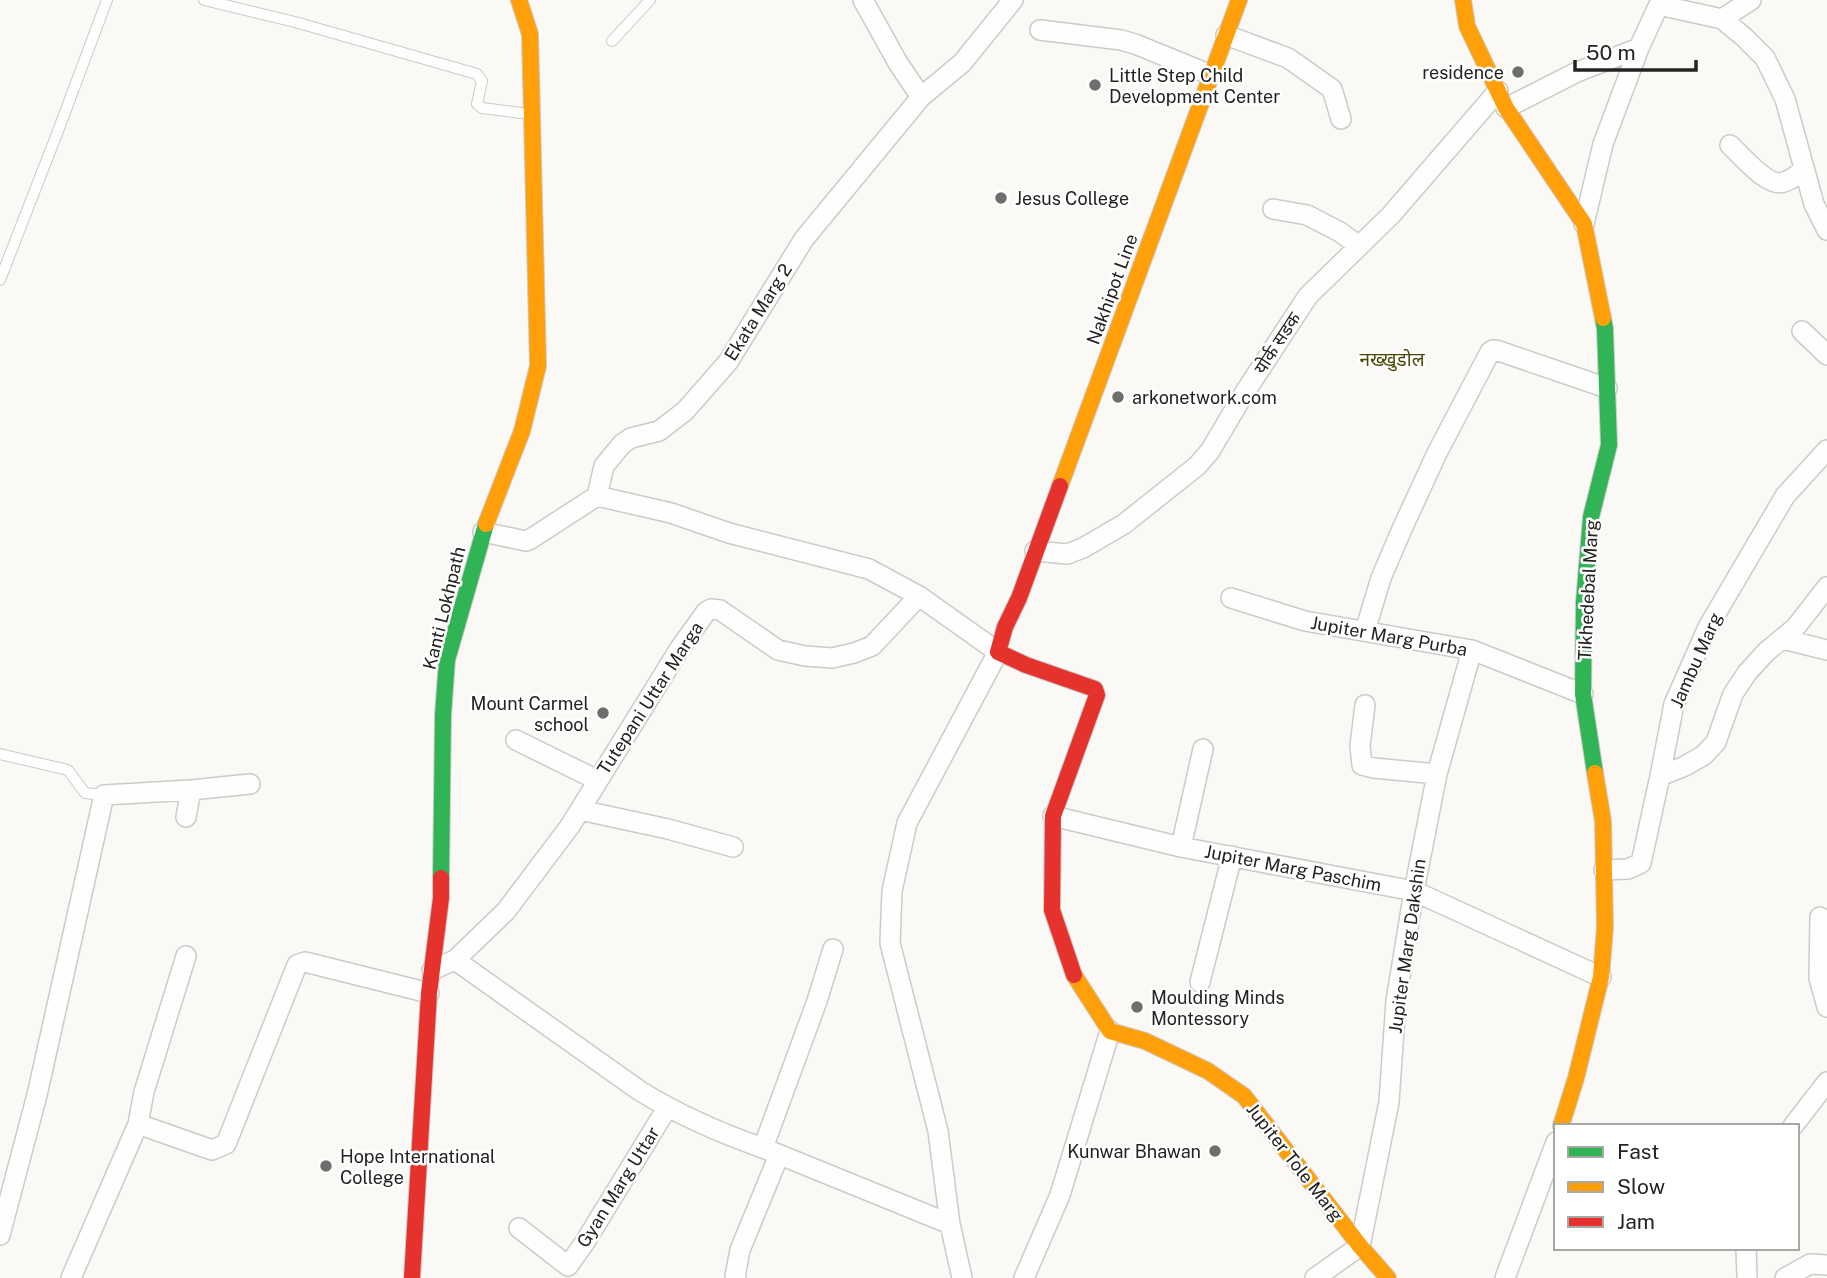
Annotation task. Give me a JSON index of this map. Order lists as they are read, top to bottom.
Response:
{
  "streets": {
    "street": [
      "Nakhipot Line",
      "Ekata Marg 2",
      "योर्क सडक",
      "Tikhedebal Marg",
      "Kanti Lokhpath",
      "Jupiter Marg Purba",
      "Jambu Marg",
      "Tutepani Uttar Marga",
      "Jupiter Marg Paschim",
      "Jupiter Marg Dakshin",
      "Jupiter Tole Marg",
      "Gyan Marg Uttar"
    ]
  },
  "crossings": [
    ["Nakhipot Line", "योर्क सडक"],
    ["योर्क सडक", "Tikhedebal Marg"],
    ["Tikhedebal Marg", "Jupiter Marg Purba"],
    ["Tikhedebal Marg", "Jambu Marg"],
    ["Tikhedebal Marg", "Jupiter Marg Paschim"],
    ["Kanti Lokhpath", "Tutepani Uttar Marga"],
    ["Jupiter Marg Purba", "Jupiter Marg Dakshin"],
    ["Jupiter Marg Paschim", "Jupiter Marg Dakshin"],
    ["Jupiter Marg Dakshin", "Jupiter Tole Marg"]
  ],
  "districts": ["नख्खुडोल"],
  "places": [
    "residence",
    "Little Step Child Development Center",
    "Jesus College",
    "arkonetwork.com",
    "Mount Carmel school",
    "Moulding Minds Montessory",
    "Kunwar Bhawan",
    "Hope International College"
  ],
  "legend": ["Fast", "Slow", "Jam"],
  "scale_bar": "50 m"
}
